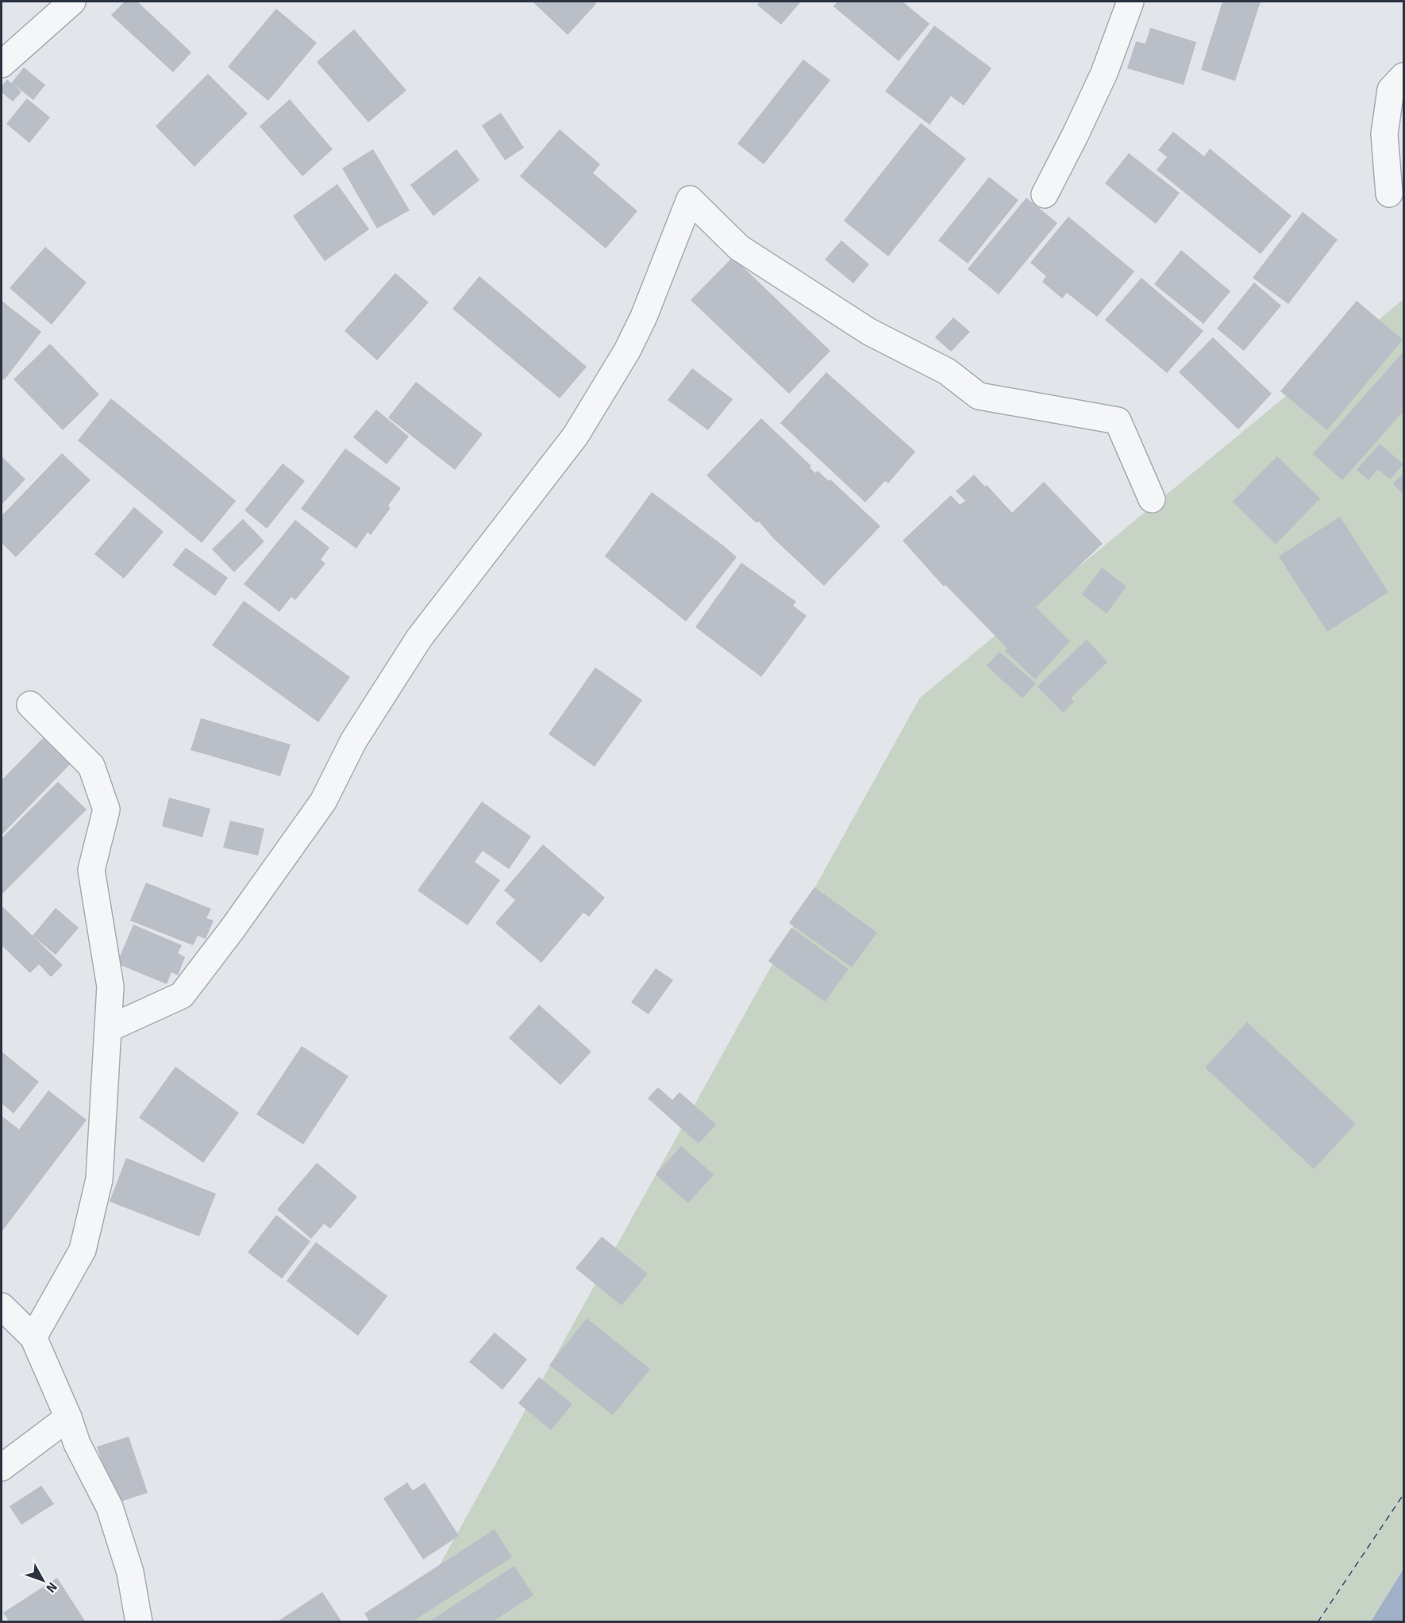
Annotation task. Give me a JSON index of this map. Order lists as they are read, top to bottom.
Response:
{
  "north": "bottom right"
}
